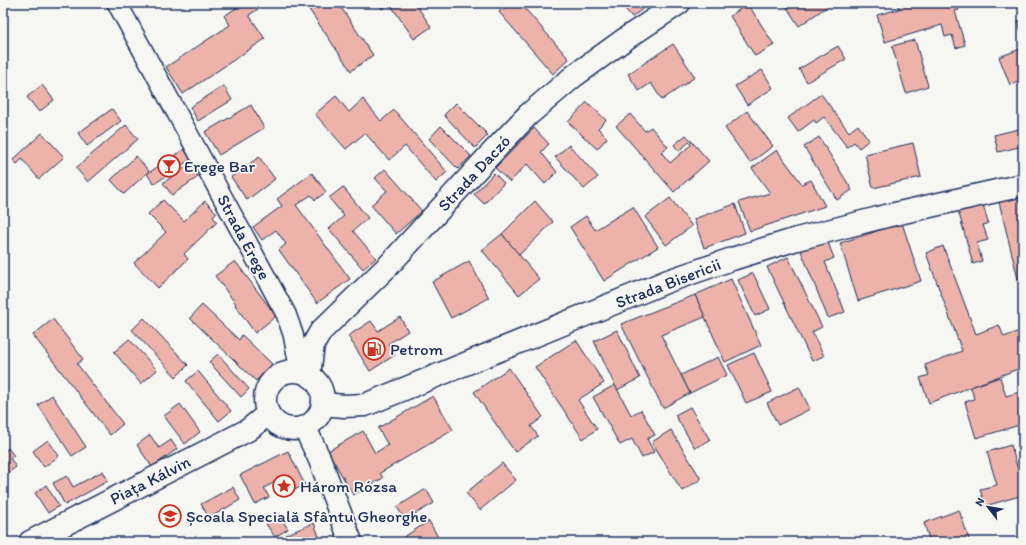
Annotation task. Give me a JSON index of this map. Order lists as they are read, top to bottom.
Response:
{
  "streets": {
    "street": [
      "Strada Daczó",
      "Strada Erege",
      "Strada Bisericii",
      "Piața Kálvin"
    ]
  },
  "crossings": [
    ["Strada Daczó", "Strada Erege"],
    ["Strada Daczó", "Strada Bisericii"],
    ["Strada Daczó", "Piața Kálvin"],
    ["Strada Erege", "Strada Bisericii"],
    ["Strada Erege", "Piața Kálvin"],
    ["Strada Bisericii", "Piața Kálvin"]
  ],
  "places": {
    "bar": ["Erege Bar"],
    "fuel station": ["Petrom"],
    "place": ["Három Rózsa"],
    "school or university": ["Școala Specială Sfântu Gheorghe"]
  },
  "north": "top left"
}
